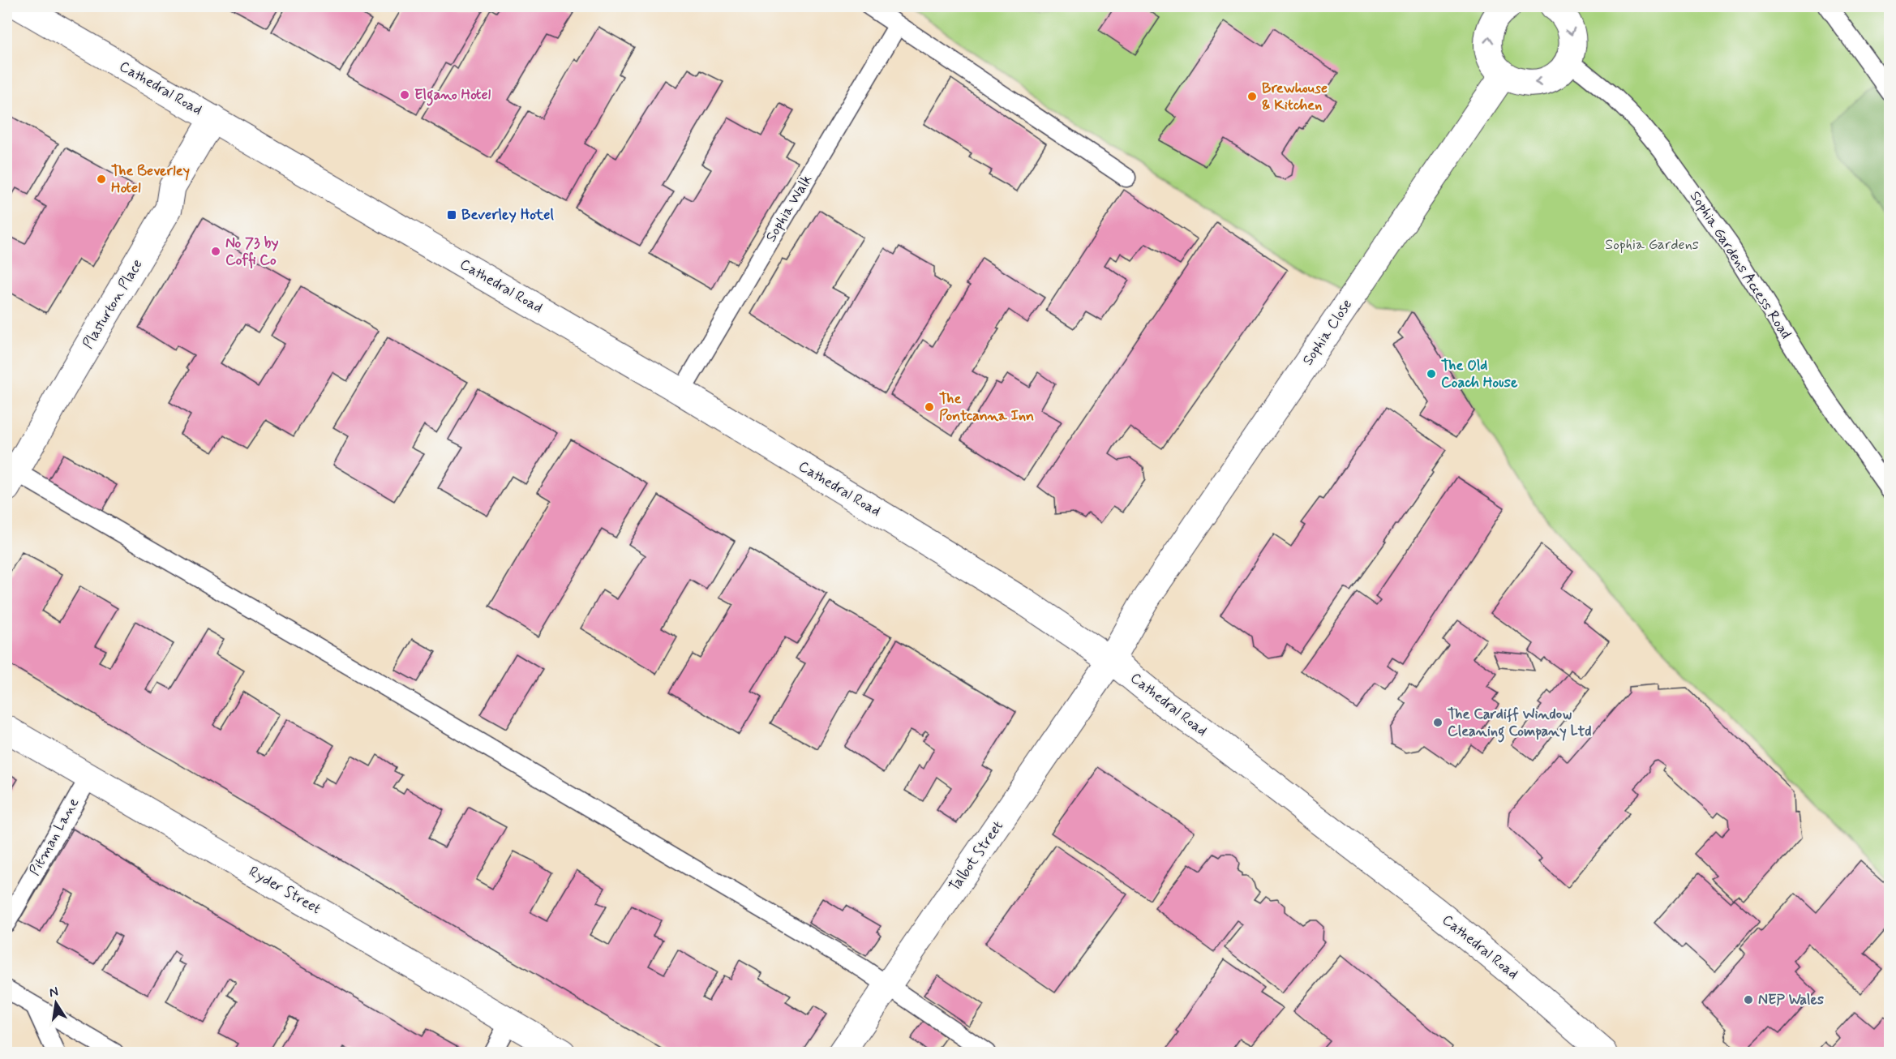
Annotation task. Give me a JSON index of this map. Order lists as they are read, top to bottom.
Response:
{
  "streets": {
    "street": [
      "Cathedral Road",
      "Plasturton Place",
      "Sophia Close",
      "Talbot Street",
      "Ryder Street"
    ],
    "lane": ["Sophia Walk", "Sophia Gardens Access Road", "Pitman Lane"]
  },
  "crossings": [
    ["Cathedral Road", "Sophia Walk"],
    ["Cathedral Road", "Plasturton Place"],
    ["Cathedral Road", "Sophia Close"],
    ["Cathedral Road", "Talbot Street"],
    ["Sophia Close", "Talbot Street"],
    ["Pitman Lane", "Ryder Street"]
  ],
  "parks": ["Sophia Gardens"],
  "places": {
    "other": [
      "Elgano Hotel",
      "Brewhouse & Kitchen",
      "The Beverley Hotel",
      "No 73 by Coffi Co",
      "The Old Coach House",
      "The Pontcanna Inn",
      "The Cardiff Window Cleaning Company Ltd",
      "NEP Wales"
    ],
    "transit": ["Beverley Hotel"]
  },
  "north": "top"
}
